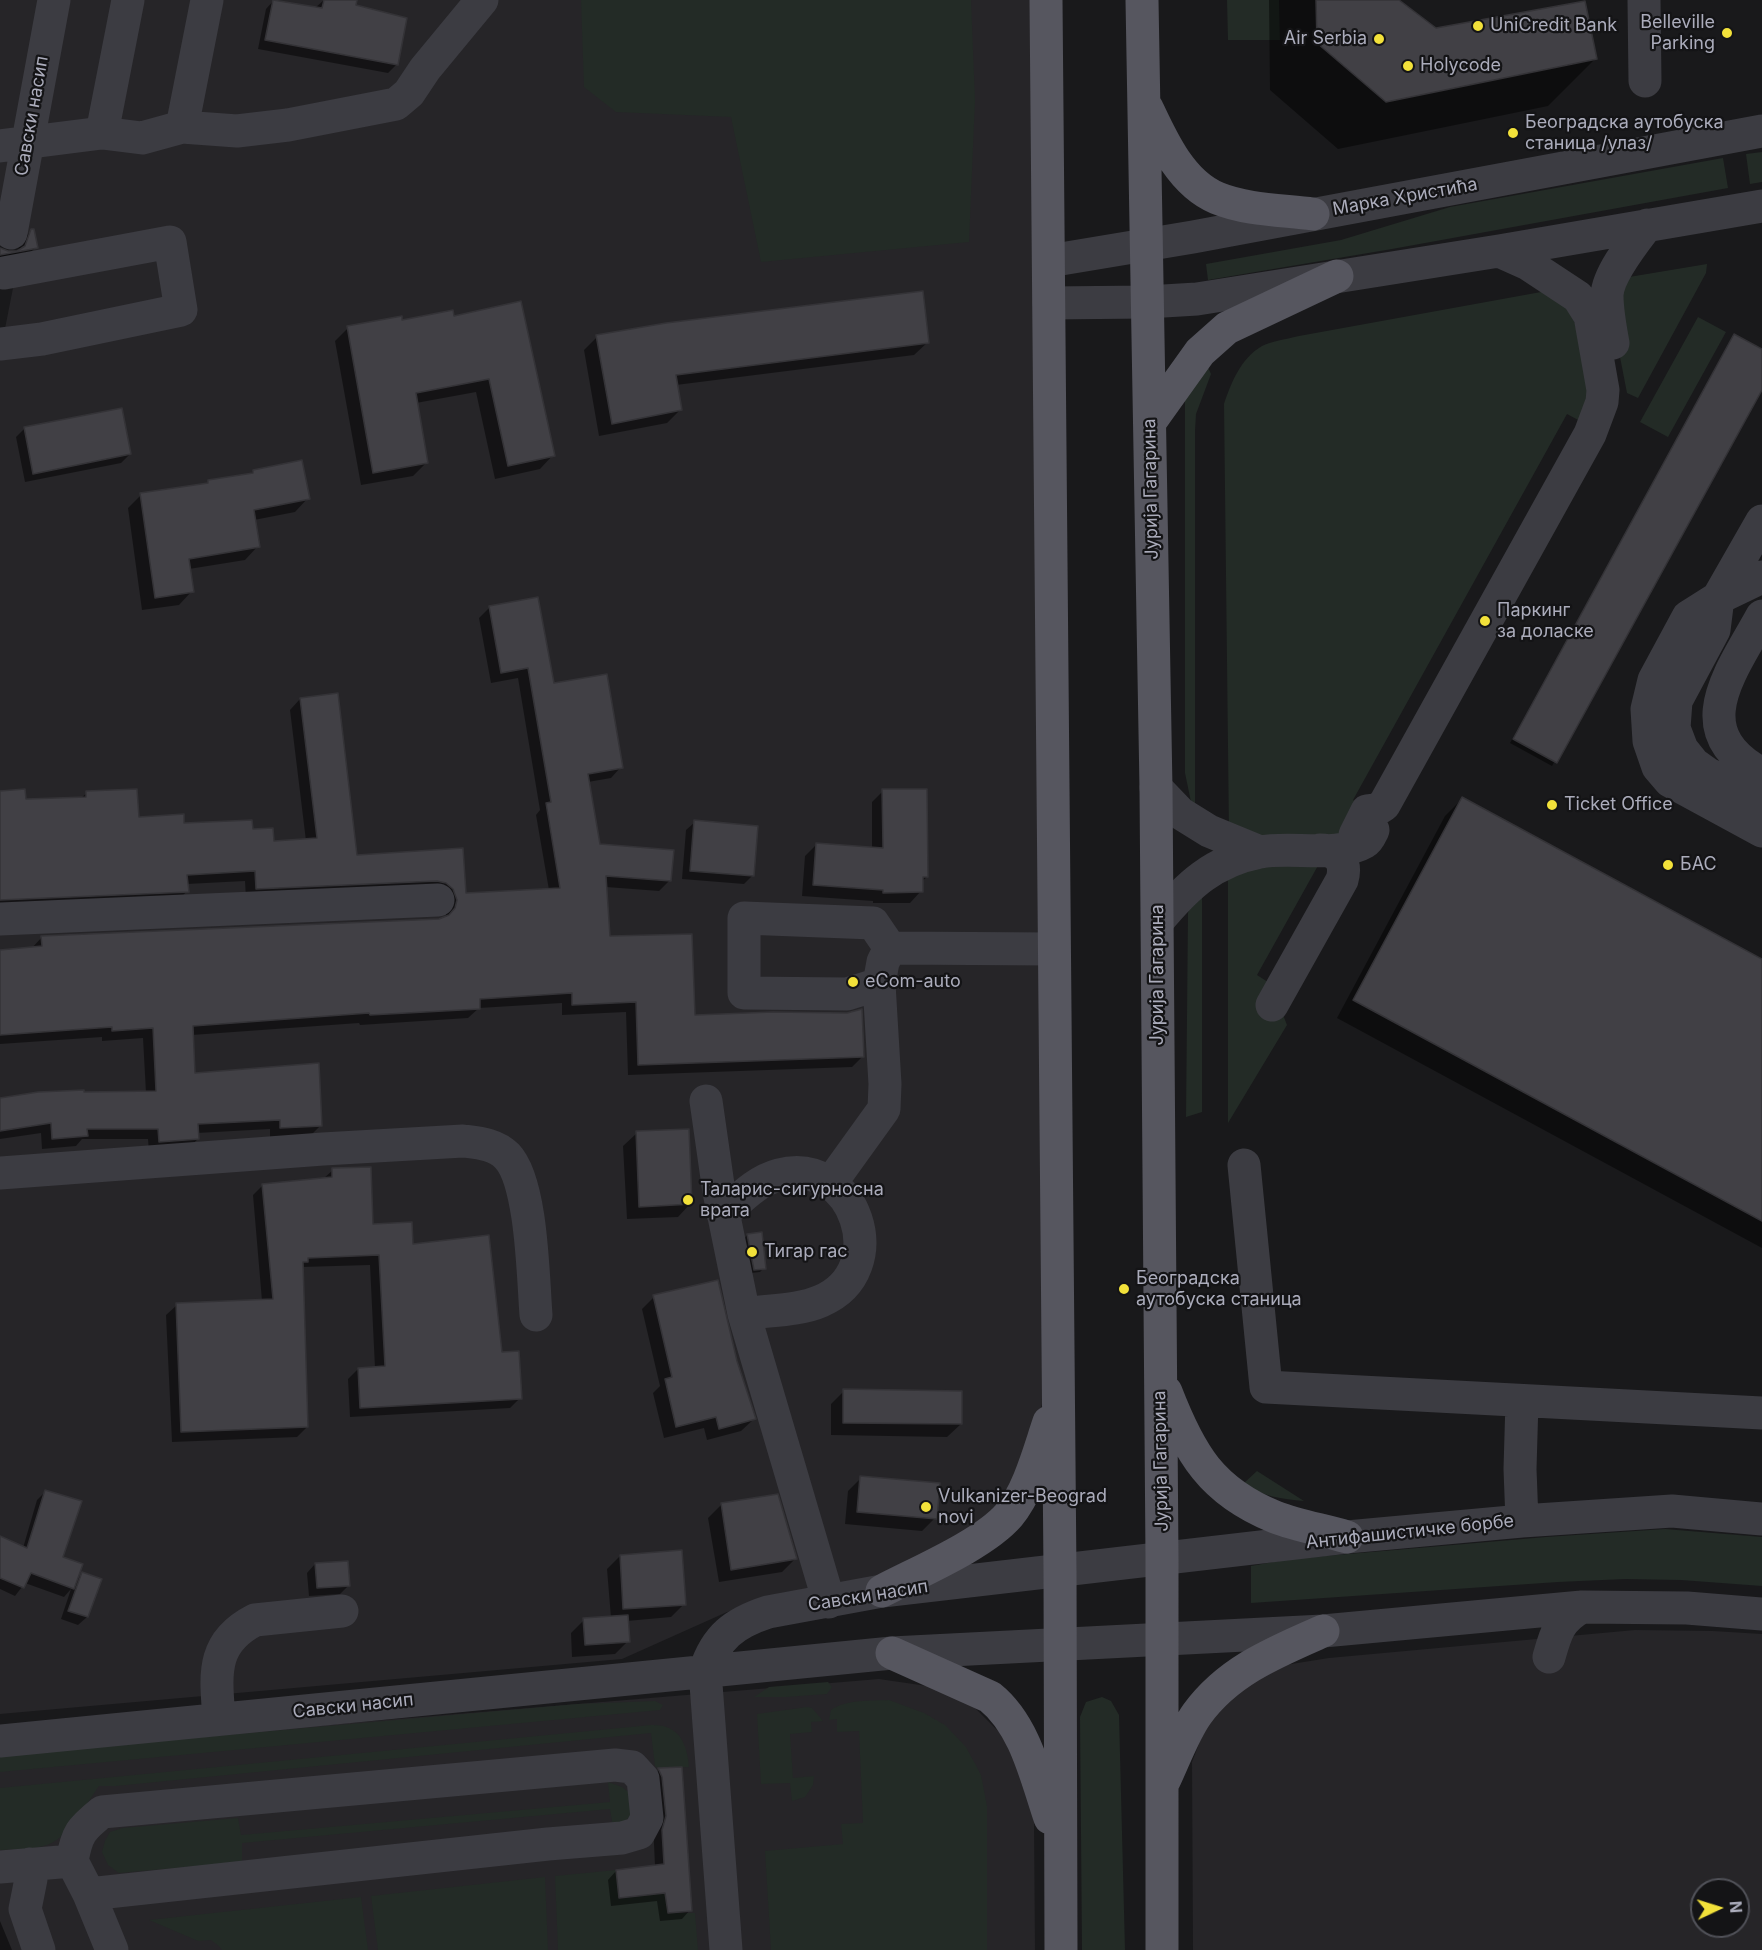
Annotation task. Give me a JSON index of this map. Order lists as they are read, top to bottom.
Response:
{
  "streets": {
    "main road": ["Јурија Гагарина"],
    "street": ["Савски насип", "Марка Христића", "Антифашистичке борбе"]
  },
  "crossings": [
    ["Савски насип", "Антифашистичке борбе"],
    ["Марка Христића", "Јурија Гагарина"],
    ["Јурија Гагарина", "Антифашистичке борбе"]
  ],
  "places": [
    "UniCredit Bank",
    "Belleville Parking",
    "Air Serbia",
    "Holycode",
    "Београдска аутобуска станица /улаз/",
    "Паркинг за доласке",
    "Ticket Office",
    "БАС",
    "eCom-auto",
    "Таларис-сигурносна врата",
    "Тигар гас",
    "Београдска аутобуска станица",
    "Vulkanizer-Beograd novi"
  ],
  "north": "right"
}
